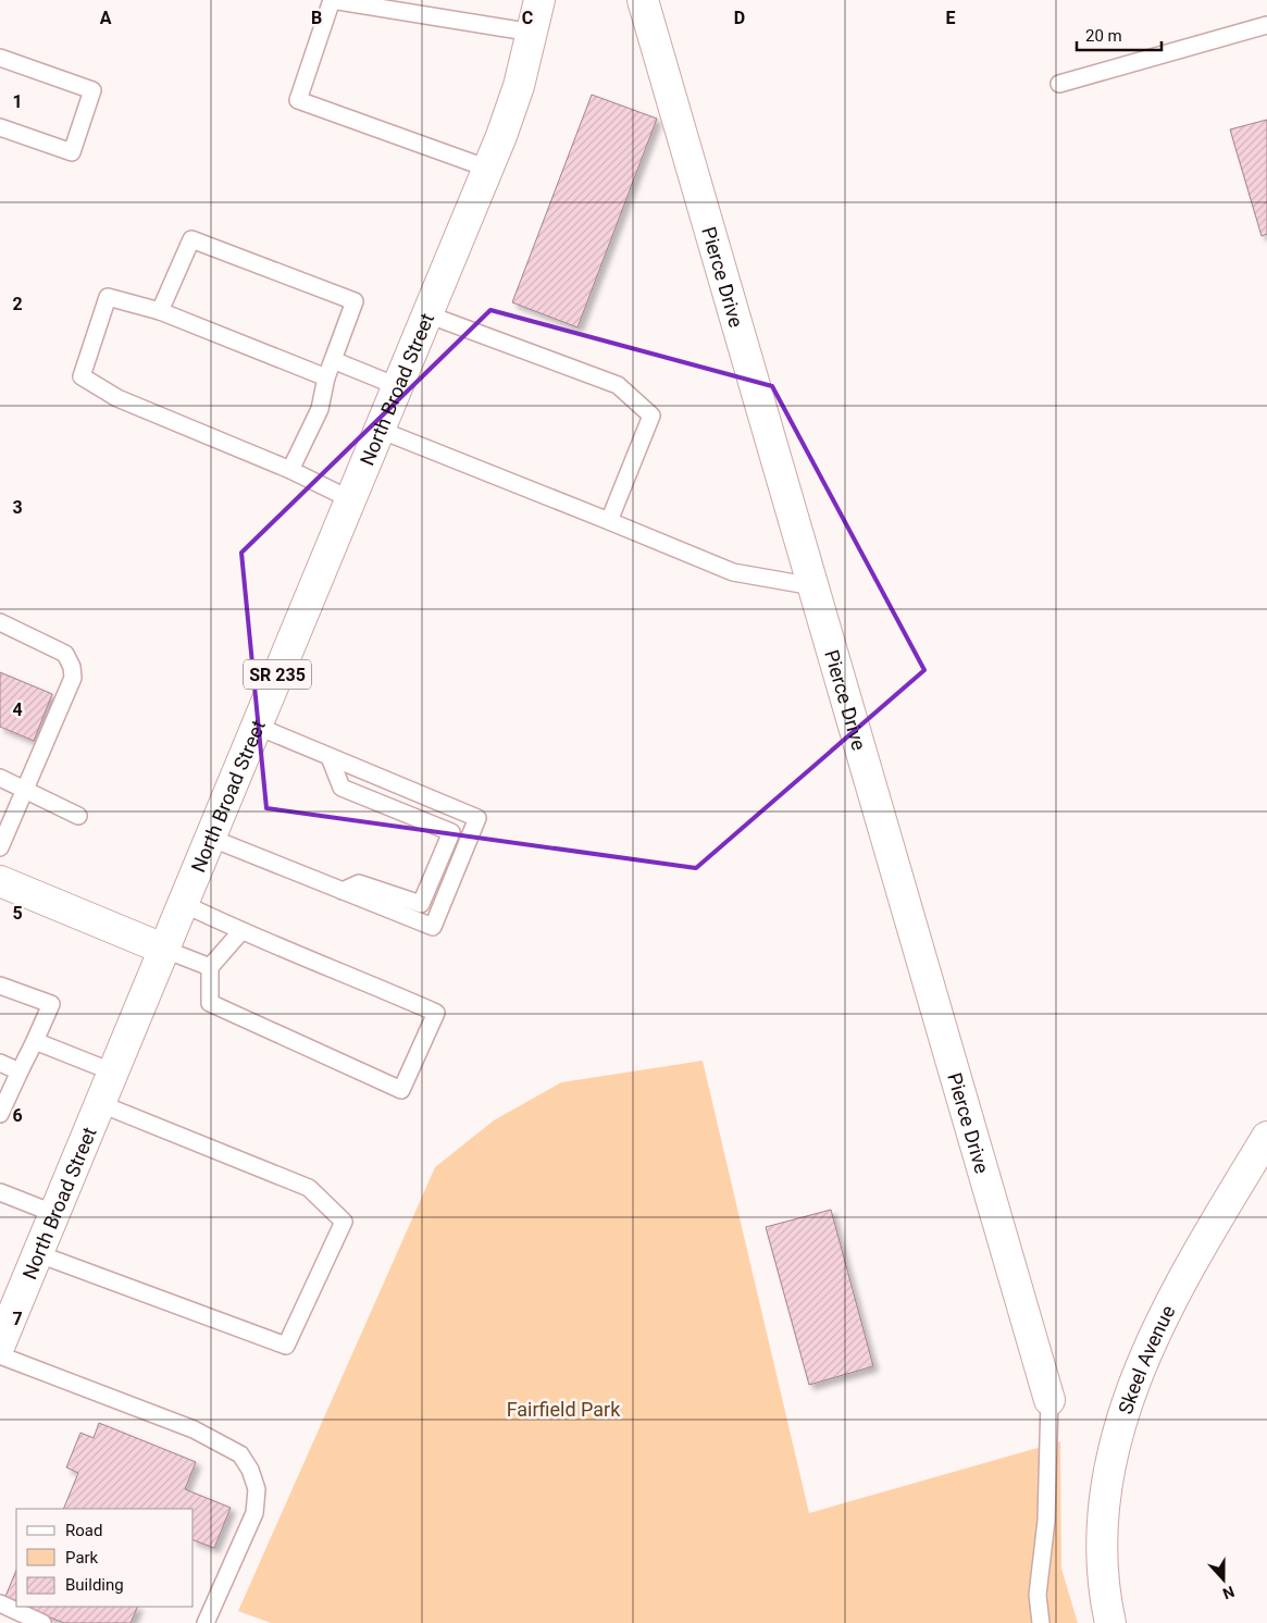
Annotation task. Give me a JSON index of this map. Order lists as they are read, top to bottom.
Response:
{
  "streets": {
    "street": [
      "Pierce Drive",
      "North Broad Street",
      "SR 235",
      "Skeel Avenue"
    ]
  },
  "parks": ["Fairfield Park"],
  "legend": ["Road", "Park", "Building"],
  "scale_bar": "20 m",
  "north": "bottom",
  "grid": {
    "columns": [
      "A",
      "B",
      "C",
      "D",
      "E"
    ],
    "rows": [
      "1",
      "2",
      "3",
      "4",
      "5",
      "6",
      "7"
    ]
  }
}
